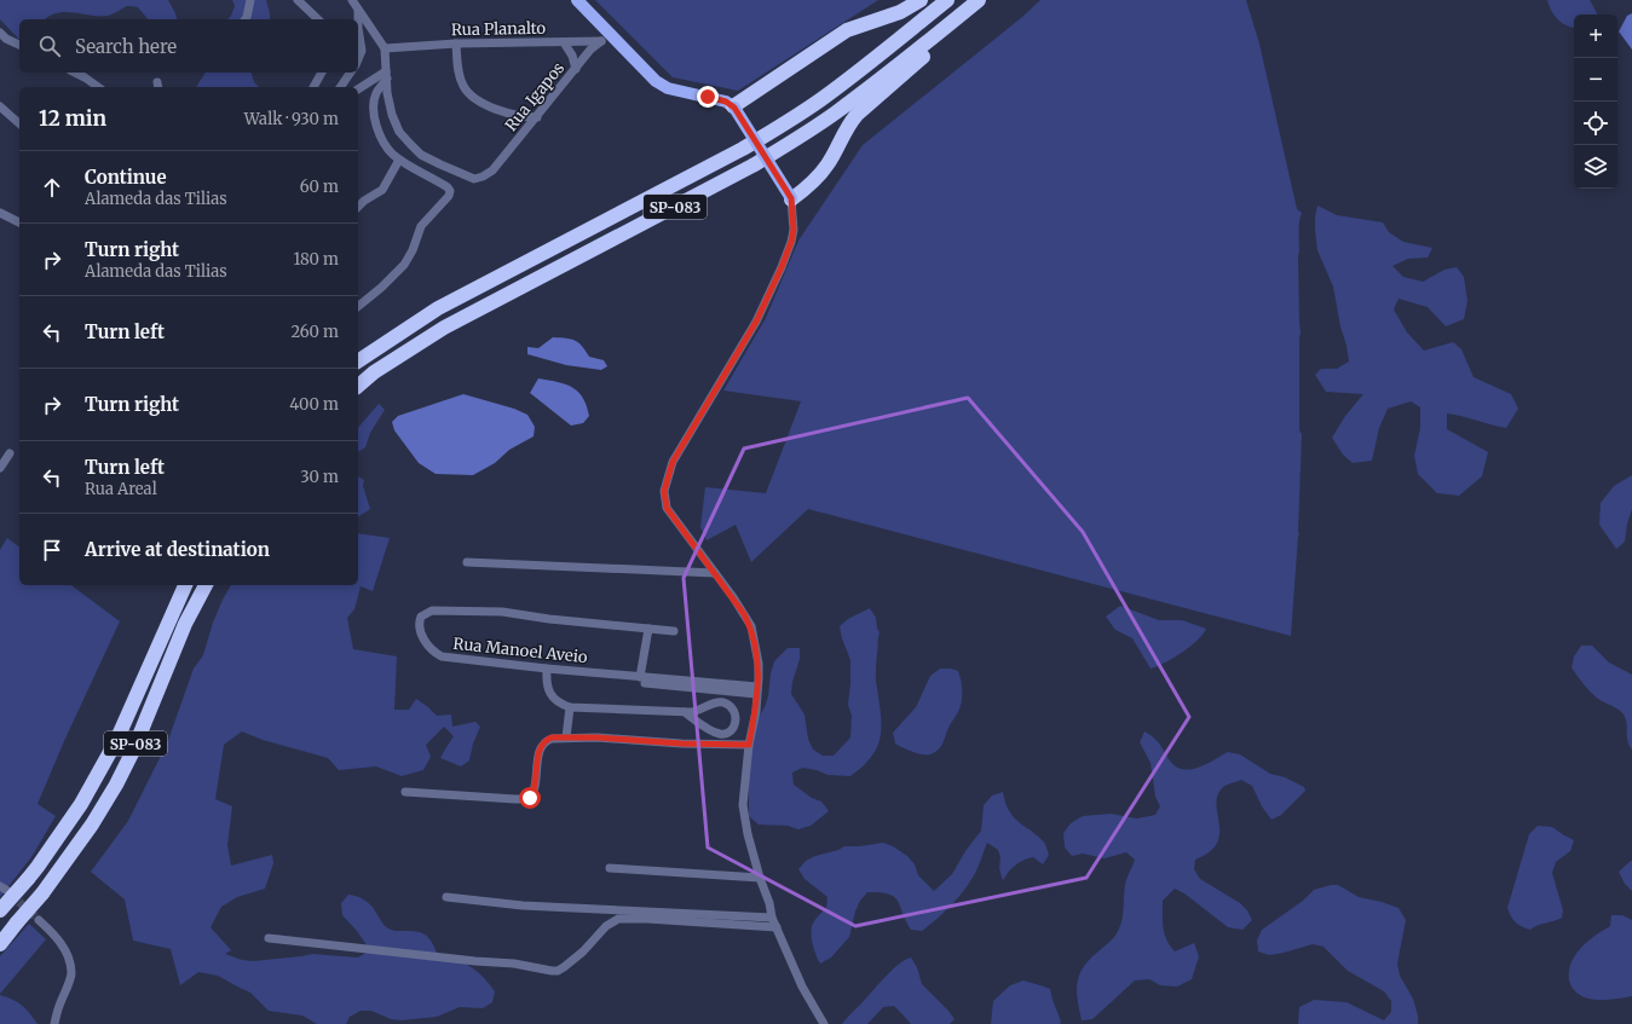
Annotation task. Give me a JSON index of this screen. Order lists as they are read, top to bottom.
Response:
{
  "streets": {
    "highway": ["SP-083"],
    "street": ["Rua Planalto", "Rua Igapos", "Rua Manoel Aveio"]
  },
  "crossings": [
    ["Rua Planalto", "Rua Igapos"]
  ],
  "page": {
    "map_buttons": ["+", "−"],
    "search": "Search here",
    "heading": ["12 min", "Walk · 930 m"],
    "list": [
      ["Continue", "Alameda das Tilias", "60 m"],
      ["Turn right", "Alameda das Tilias", "180 m"],
      ["Turn left", "260 m"],
      ["Turn right", "400 m"],
      ["Turn left", "Rua Areal", "30 m"],
      "Arrive at destination"
    ]
  }
}
